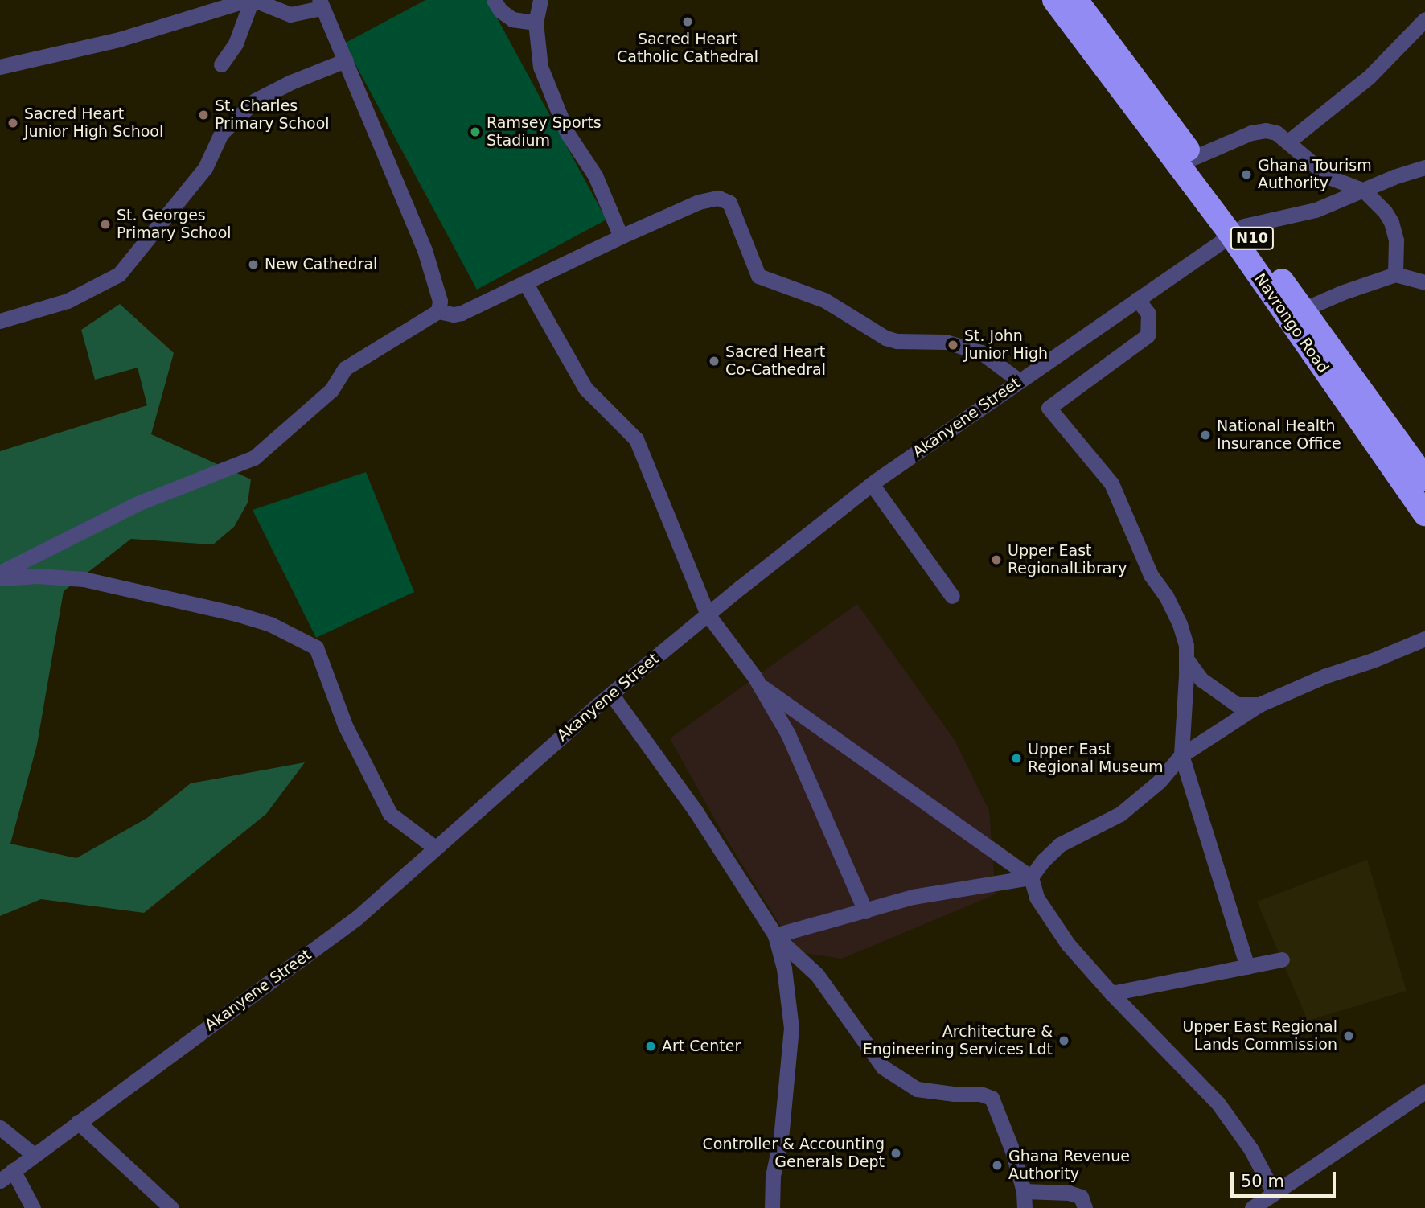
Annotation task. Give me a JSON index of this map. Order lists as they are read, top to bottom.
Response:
{
  "streets": {
    "highway": ["N10", "Navrongo Road"],
    "street": ["Akanyene Street"]
  },
  "crossings": [
    ["Navrongo Road", "Akanyene Street"]
  ],
  "places": [
    "Sacred Heart Catholic Cathedral",
    "St. Charles Primary School",
    "Sacred Heart Junior High School",
    "Ramsey Sports Stadium",
    "Ghana Tourism Authority",
    "St. Georges Primary School",
    "New Cathedral",
    "St. John Junior High",
    "Sacred Heart Co-Cathedral",
    "National Health Insurance Office",
    "Upper East RegionalLibrary",
    "Upper East Regional Museum",
    "Upper East Regional Lands Commission",
    "Architecture & Engineering Services Ldt",
    "Art Center",
    "Controller & Accounting Generals Dept",
    "Ghana Revenue Authority"
  ],
  "scale_bar": "50 m"
}
